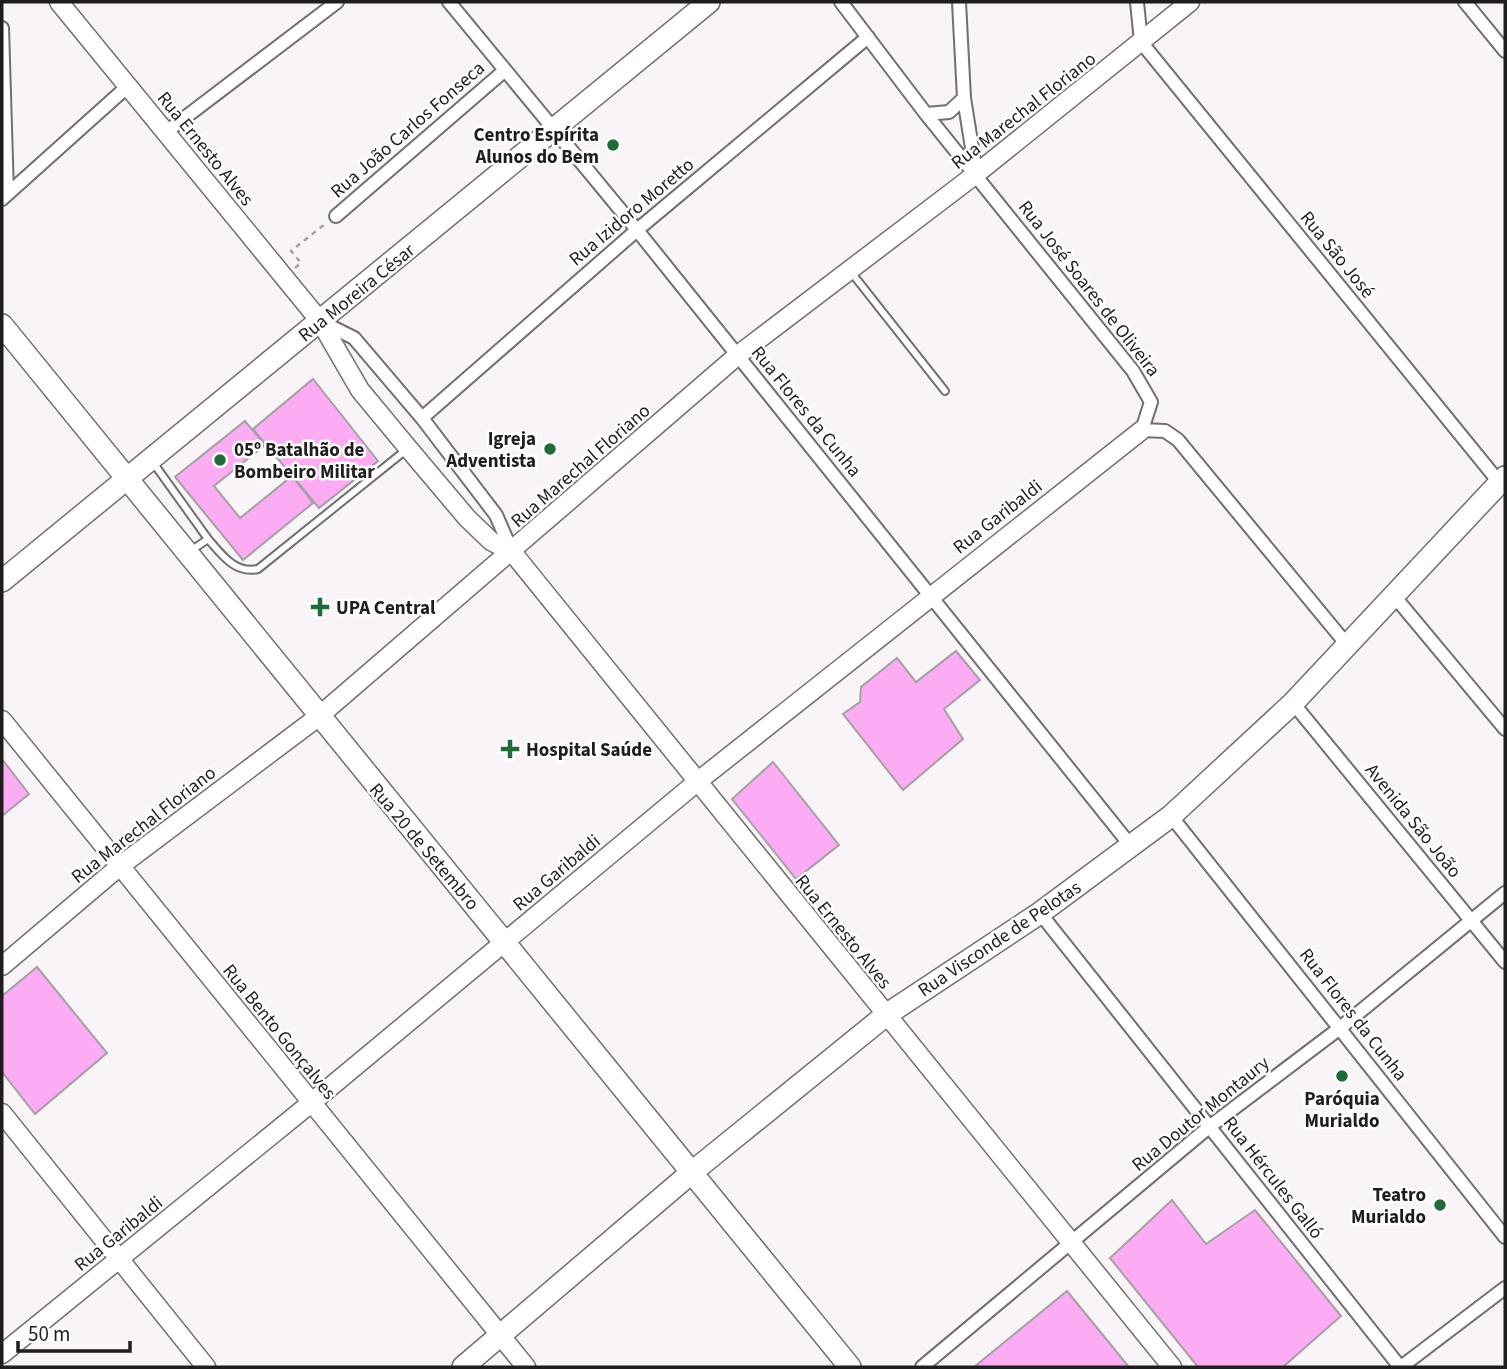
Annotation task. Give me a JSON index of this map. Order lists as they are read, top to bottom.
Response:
{
  "streets": {
    "main road": ["Rua Moreira César", "Rua 20 de Setembro", "Rua Visconde de Pelotas"],
    "street": [
      "Rua Marechal Floriano",
      "Rua João Carlos Fonseca",
      "Rua Ernesto Alves",
      "Rua Izidoro Moretto",
      "Rua São José",
      "Rua José Soares de Oliveira",
      "Rua Flores da Cunha",
      "Rua Garibaldi",
      "Avenida São João",
      "Rua Bento Gonçalves",
      "Rua Doutor Montaury",
      "Rua Hércules Galló"
    ]
  },
  "crossings": [
    ["Rua Marechal Floriano", "Rua Ernesto Alves"],
    ["Rua Marechal Floriano", "Rua São José"],
    ["Rua Marechal Floriano", "Rua José Soares de Oliveira"],
    ["Rua Marechal Floriano", "Rua Flores da Cunha"],
    ["Rua Marechal Floriano", "Rua 20 de Setembro"],
    ["Rua Marechal Floriano", "Rua Bento Gonçalves"],
    ["Rua João Carlos Fonseca", "Rua Flores da Cunha"],
    ["Rua Ernesto Alves", "Rua Izidoro Moretto"],
    ["Rua Ernesto Alves", "Rua Moreira César"],
    ["Rua Ernesto Alves", "Rua Garibaldi"],
    ["Rua Ernesto Alves", "Rua Visconde de Pelotas"],
    ["Rua Ernesto Alves", "Rua Doutor Montaury"],
    ["Rua Izidoro Moretto", "Rua José Soares de Oliveira"],
    ["Rua Izidoro Moretto", "Rua Flores da Cunha"],
    ["Rua São José", "Rua Visconde de Pelotas"],
    ["Rua José Soares de Oliveira", "Rua Garibaldi"],
    ["Rua Moreira César", "Rua Flores da Cunha"],
    ["Rua Moreira César", "Rua 20 de Setembro"],
    ["Rua Flores da Cunha", "Rua Garibaldi"],
    ["Rua Flores da Cunha", "Rua Visconde de Pelotas"],
    ["Rua Flores da Cunha", "Rua Doutor Montaury"],
    ["Rua Garibaldi", "Rua 20 de Setembro"],
    ["Rua Garibaldi", "Rua Bento Gonçalves"],
    ["Avenida São João", "Rua Visconde de Pelotas"],
    ["Avenida São João", "Rua Doutor Montaury"],
    ["Rua 20 de Setembro", "Rua Visconde de Pelotas"],
    ["Rua Visconde de Pelotas", "Rua Bento Gonçalves"],
    ["Rua Visconde de Pelotas", "Rua Hércules Galló"],
    ["Rua Doutor Montaury", "Rua Hércules Galló"]
  ],
  "places": {
    "other": [
      "Centro Espírita Alunos do Bem",
      "Igreja Adventista",
      "05º Batalhão de Bombeiro Militar",
      "Paróquia Murialdo",
      "Teatro Murialdo"
    ],
    "health": ["UPA Central", "Hospital Saúde"]
  },
  "scale_bar": "50 m"
}
